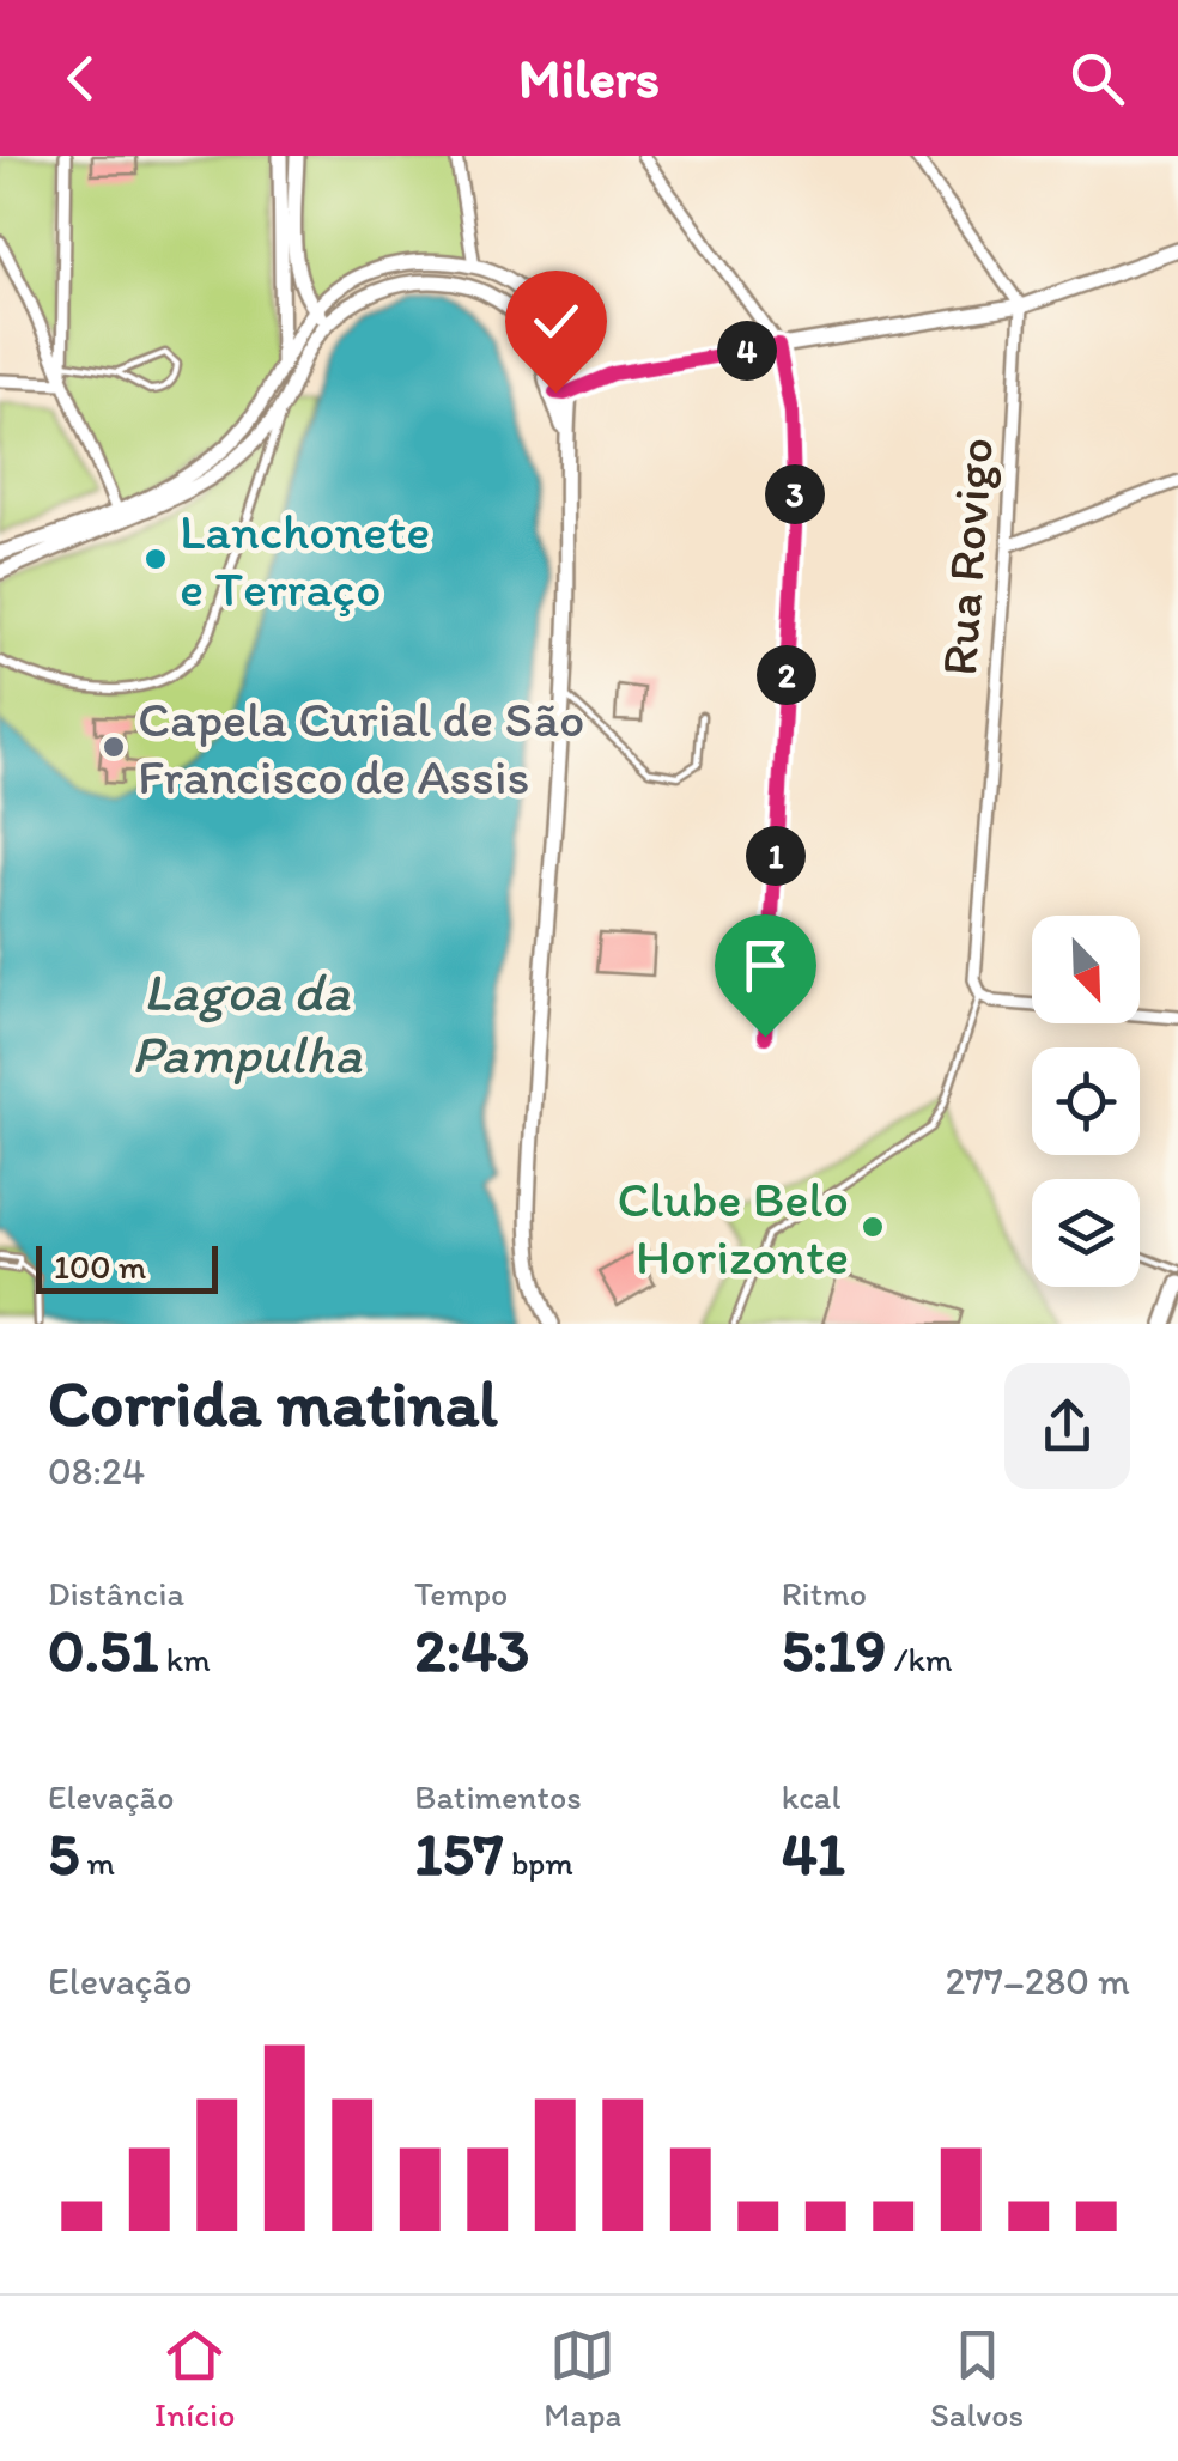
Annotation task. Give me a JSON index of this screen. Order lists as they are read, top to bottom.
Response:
{
  "streets": {
    "street": ["Rua Rovigo"]
  },
  "water": ["Lagoa da Pampulha"],
  "places": ["Lanchonete e Terraço", "Capela Curial de São Francisco de Assis", "Clube Belo Horizonte"],
  "scale_bar": "100 m",
  "north": "bottom right",
  "page": {
    "header": "Milers",
    "pins": [
      "4",
      "3",
      "2",
      "1"
    ],
    "scale": "100 m",
    "heading": ["Corrida matinal", "08:24"],
    "stats": [
      ["Distância", "0.51 km"],
      ["Tempo", "2:43"],
      ["Ritmo", "5:19 /km"],
      ["Elevação", "5 m"],
      ["Batimentos", "157 bpm"],
      ["kcal", "41"]
    ],
    "chart": ["Elevação", "277–280 m"],
    "tabs": ["Início", "Mapa", "Salvos"]
  }
}
